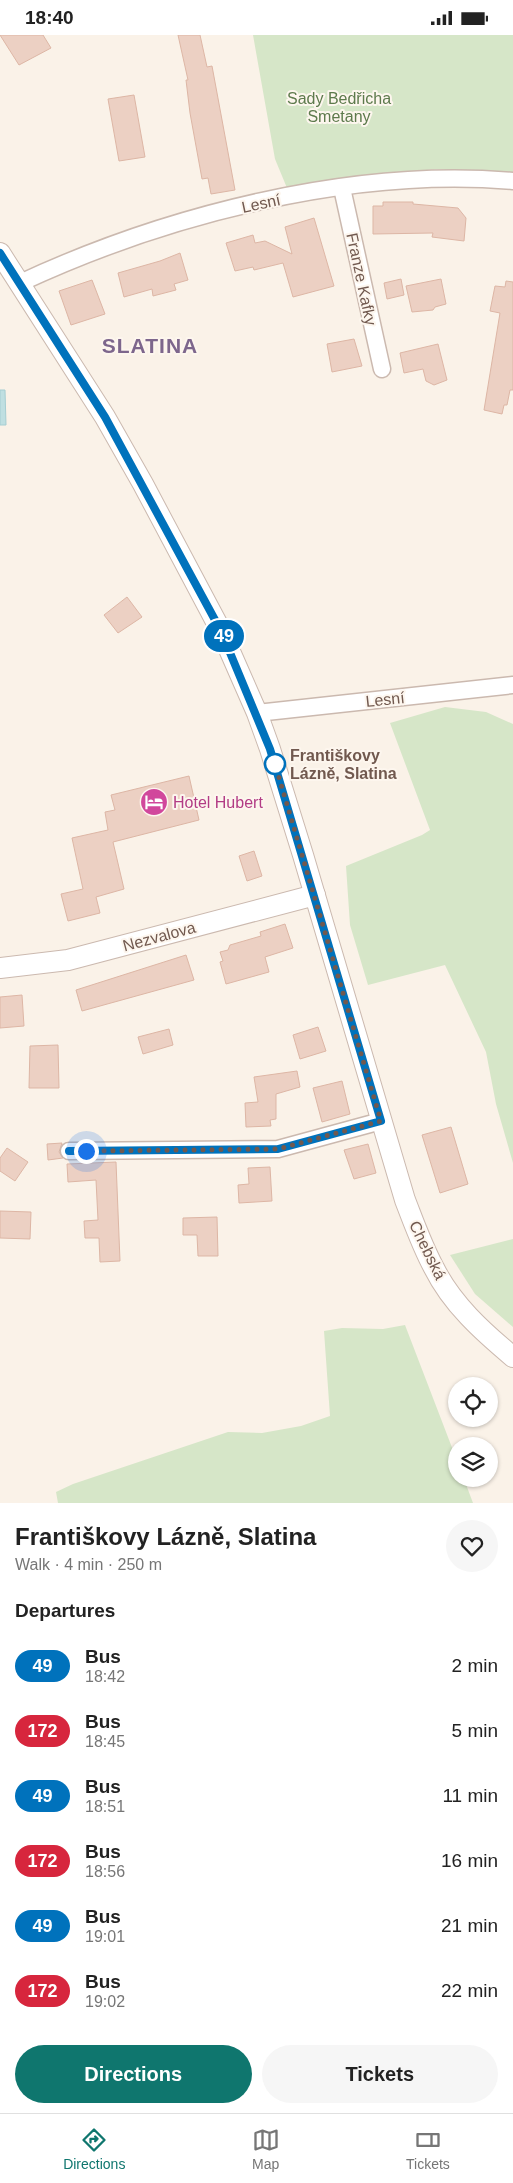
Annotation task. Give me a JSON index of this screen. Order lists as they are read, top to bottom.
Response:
{
  "streets": {
    "street": [
      "Lesní",
      "Franze Kafky",
      "Nezvalova",
      "Chebská"
    ]
  },
  "crossings": [
    ["Lesní", "Franze Kafky"],
    ["Lesní", "Chebská"],
    ["Nezvalova", "Chebská"]
  ],
  "districts": ["SLATINA"],
  "parks": ["Sady Bedřicha Smetany"],
  "places": {
    "other": ["Františkovy Lázně, Slatina"],
    "hotel": ["Hotel Hubert"]
  },
  "lines": ["bus line 49"],
  "page": {
    "status": "18:40",
    "on_map": "49",
    "heading": [
      ["Františkovy Lázně, Slatina", "Walk · 4 min · 250 m"],
      "Departures"
    ],
    "list": [
      {
        "mark": "49",
        "name": "Bus",
        "note": "18:42",
        "value": "2 min"
      },
      {
        "mark": "172",
        "name": "Bus",
        "note": "18:45",
        "value": "5 min"
      },
      {
        "mark": "49",
        "name": "Bus",
        "note": "18:51",
        "value": "11 min"
      },
      {
        "mark": "172",
        "name": "Bus",
        "note": "18:56",
        "value": "16 min"
      },
      {
        "mark": "49",
        "name": "Bus",
        "note": "19:01",
        "value": "21 min"
      },
      {
        "mark": "172",
        "name": "Bus",
        "note": "19:02",
        "value": "22 min"
      }
    ],
    "buttons": ["Directions", "Tickets"],
    "tabs": ["Directions", "Map", "Tickets"]
  }
}
